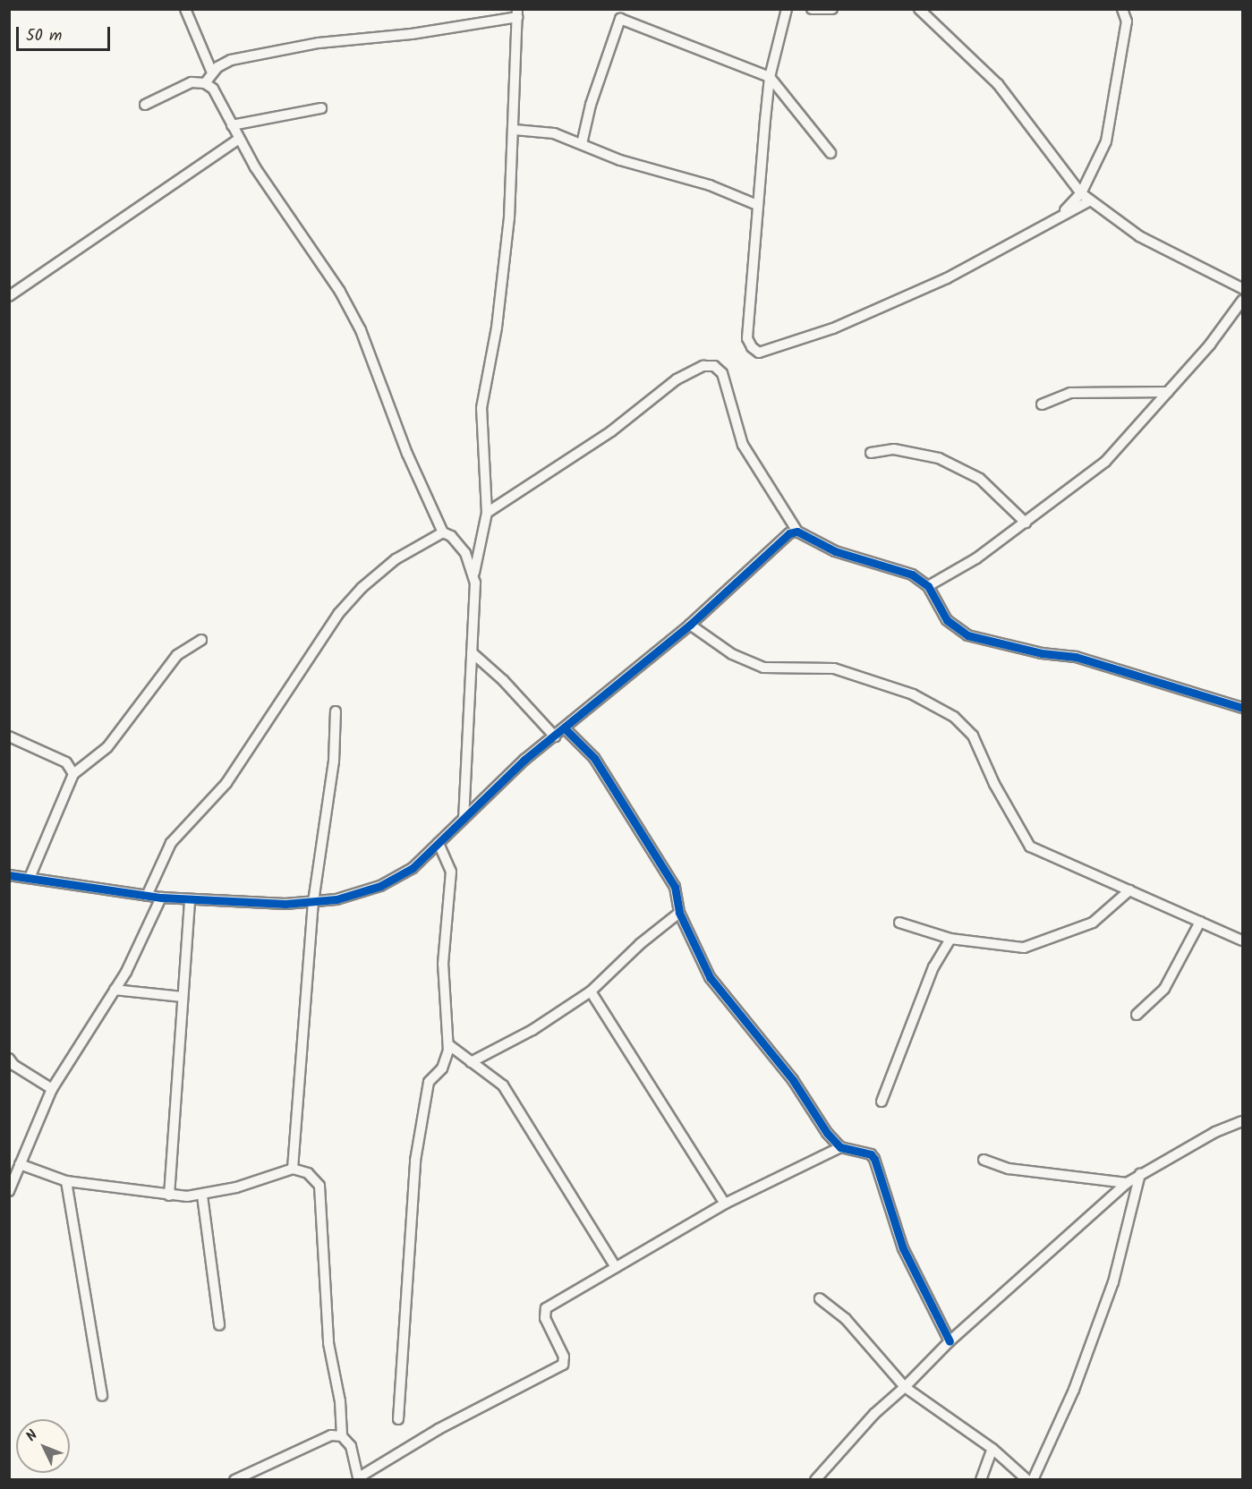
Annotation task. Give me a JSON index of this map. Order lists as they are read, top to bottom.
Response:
{
  "scale_bar": "50 m",
  "north": "top left"
}
